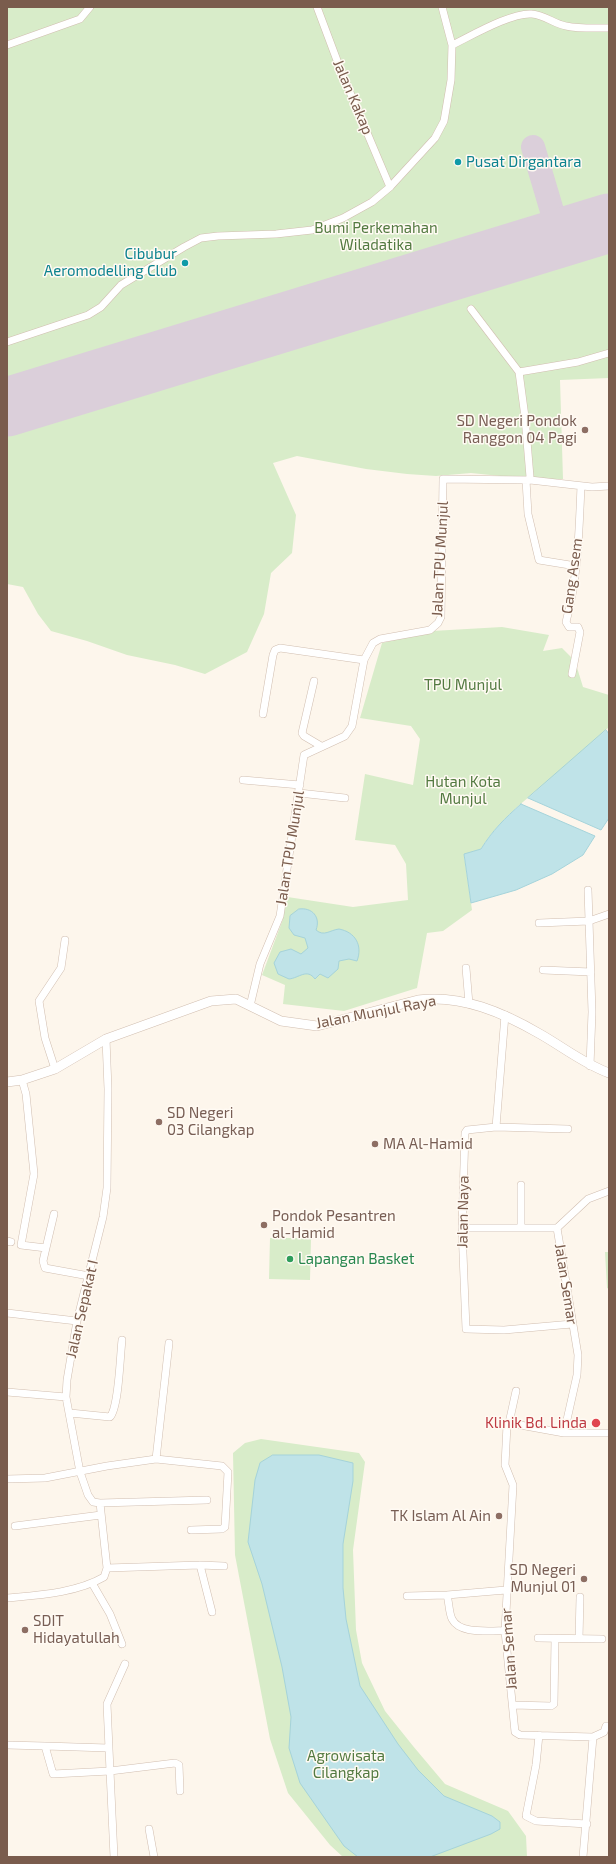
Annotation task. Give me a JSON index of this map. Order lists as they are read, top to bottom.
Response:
{
  "streets": {
    "street": [
      "Jalan Kakap",
      "Jalan TPU Munjul",
      "Gang Asem",
      "Jalan Munjul Raya",
      "Jalan Naya",
      "Jalan Semar",
      "Jalan Sepakat I"
    ]
  },
  "crossings": [
    ["Jalan TPU Munjul", "Gang Asem"],
    ["Jalan TPU Munjul", "Jalan Munjul Raya"],
    ["Jalan Munjul Raya", "Jalan Sepakat I"],
    ["Jalan Naya", "Jalan Semar"]
  ],
  "parks": [
    "Bumi Perkemahan Wiladatika",
    "TPU Munjul",
    "Hutan Kota Munjul",
    "Agrowisata Cilangkap"
  ],
  "places": [
    "Pusat Dirgantara",
    "Cibubur Aeromodelling Club",
    "SD Negeri Pondok Ranggon 04 Pagi",
    "SD Negeri 03 Cilangkap",
    "MA Al-Hamid",
    "Pondok Pesantren al-Hamid",
    "Lapangan Basket",
    "Klinik Bd. Linda",
    "TK Islam Al Ain",
    "SD Negeri Munjul 01",
    "SDIT Hidayatullah"
  ]
}
